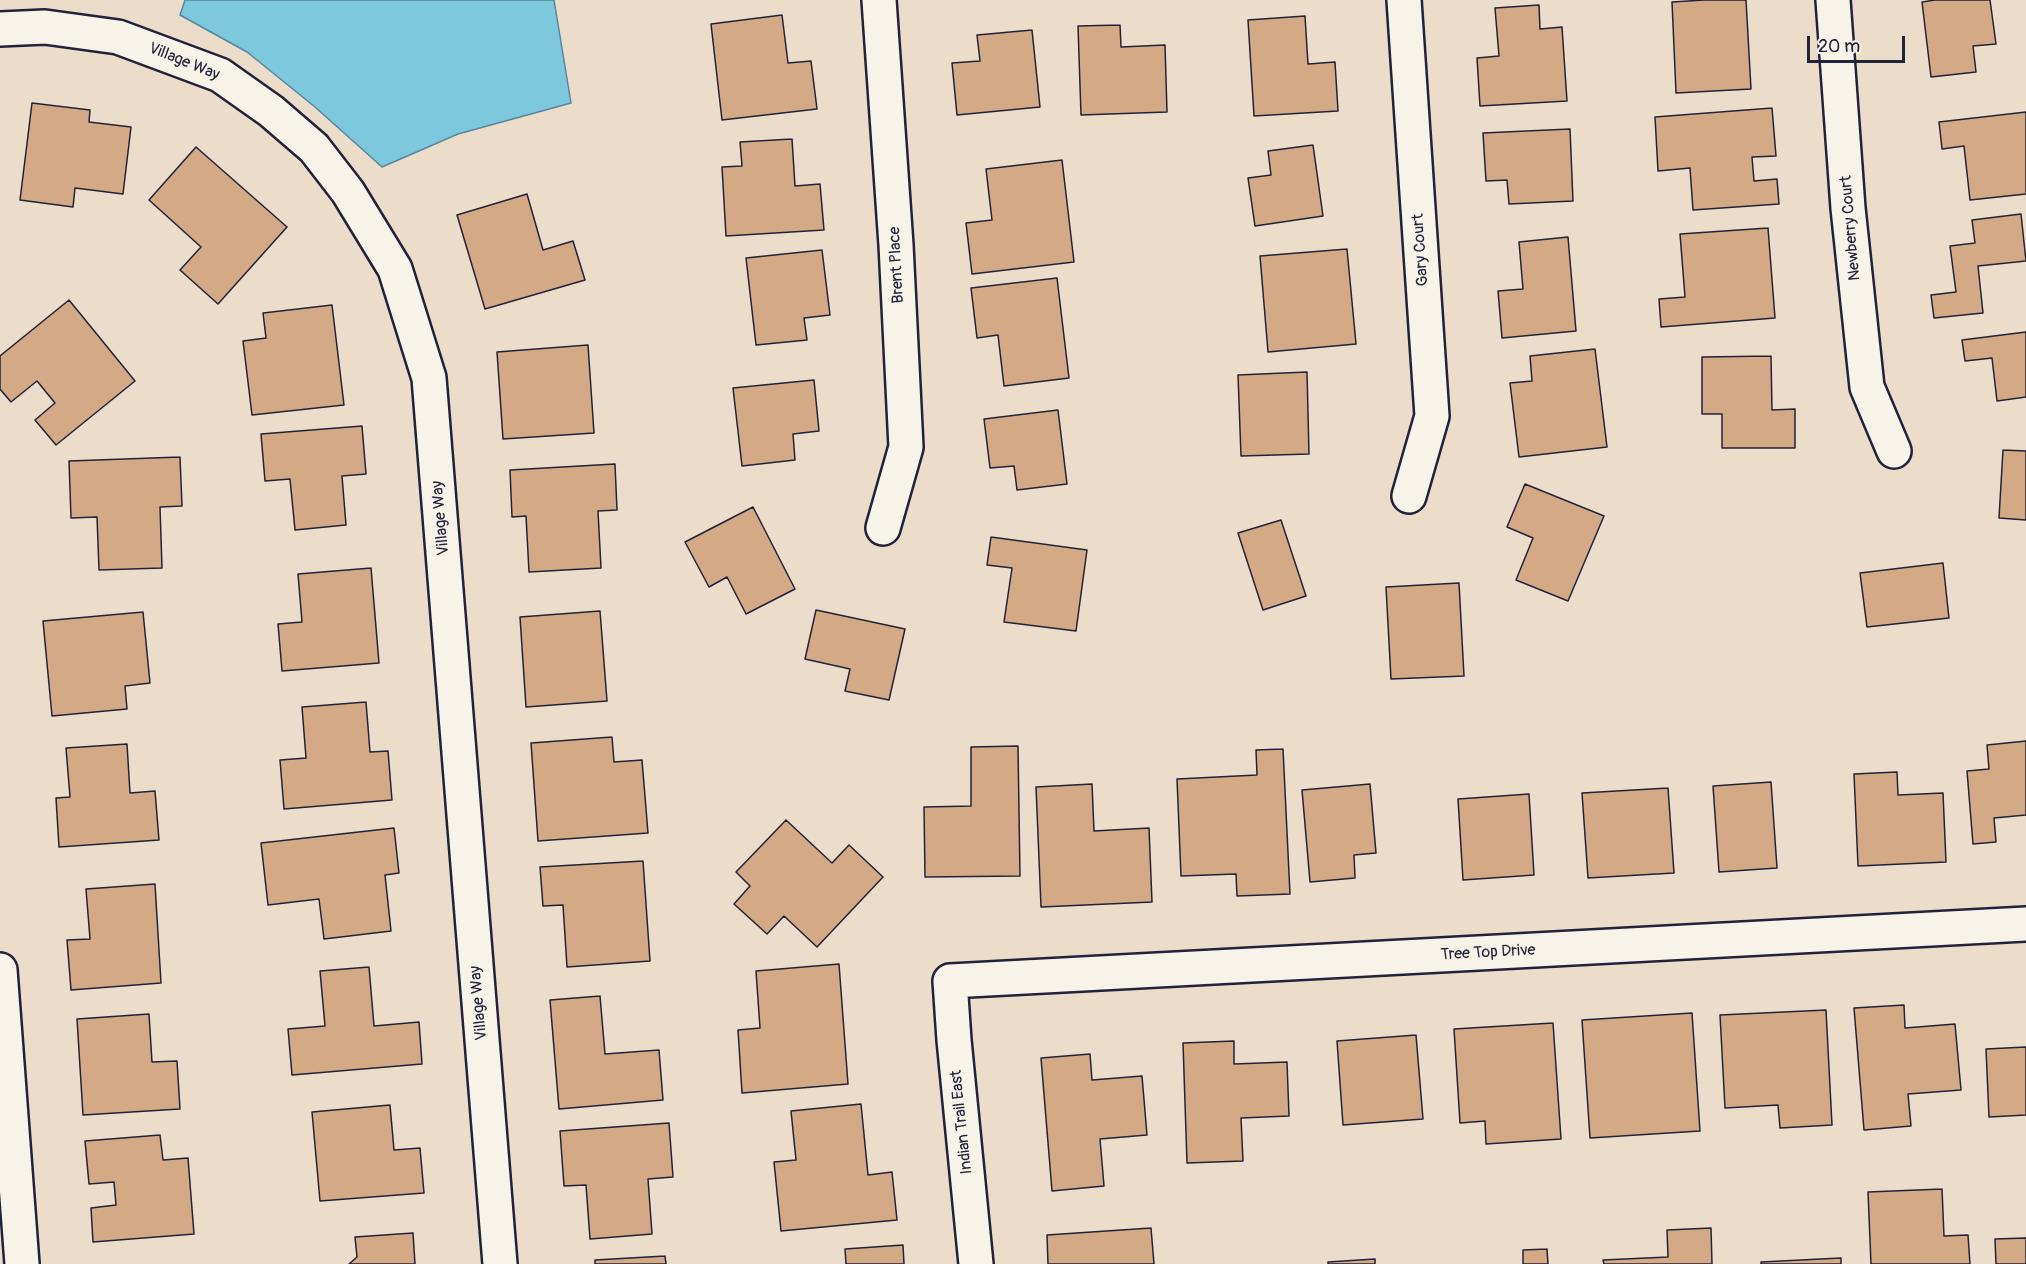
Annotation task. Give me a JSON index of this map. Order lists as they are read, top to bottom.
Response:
{
  "streets": {
    "street": [
      "Village Way",
      "Newberry Court",
      "Gary Court",
      "Brent Place",
      "Tree Top Drive",
      "Indian Trail East"
    ]
  },
  "crossings": [
    ["Tree Top Drive", "Indian Trail East"]
  ],
  "scale_bar": "20 m"
}
